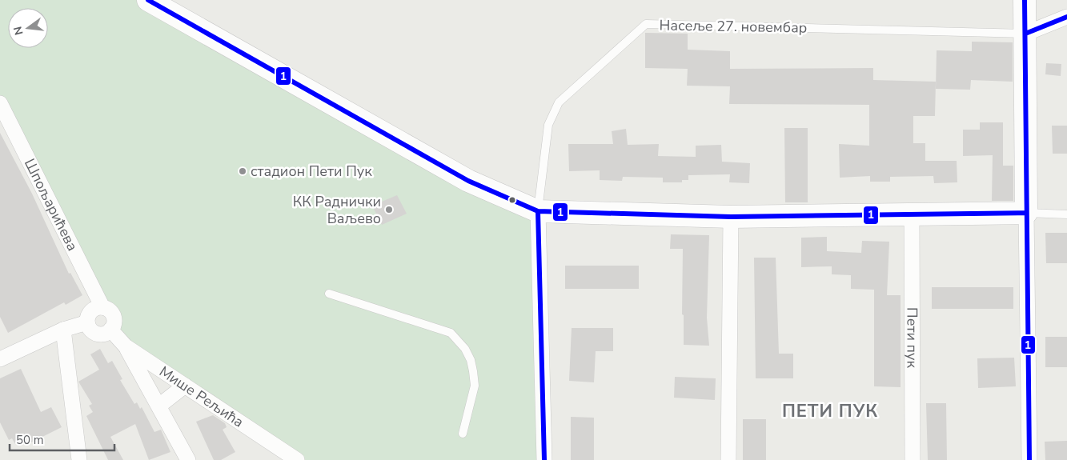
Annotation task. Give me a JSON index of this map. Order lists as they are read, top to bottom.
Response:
{
  "streets": {
    "street": ["Шпољарићева", "Пети пук", "Мише Рељића"],
    "lane": ["Насеље 27. новембар"]
  },
  "crossings": [
    ["Шпољарићева", "Мише Рељића"]
  ],
  "districts": ["ПЕТИ ПУК"],
  "places": ["стадион Пети Пук", "КК Раднички Ваљево"],
  "lines": ["transit line 1"],
  "scale_bar": "50 m",
  "north": "left"
}
